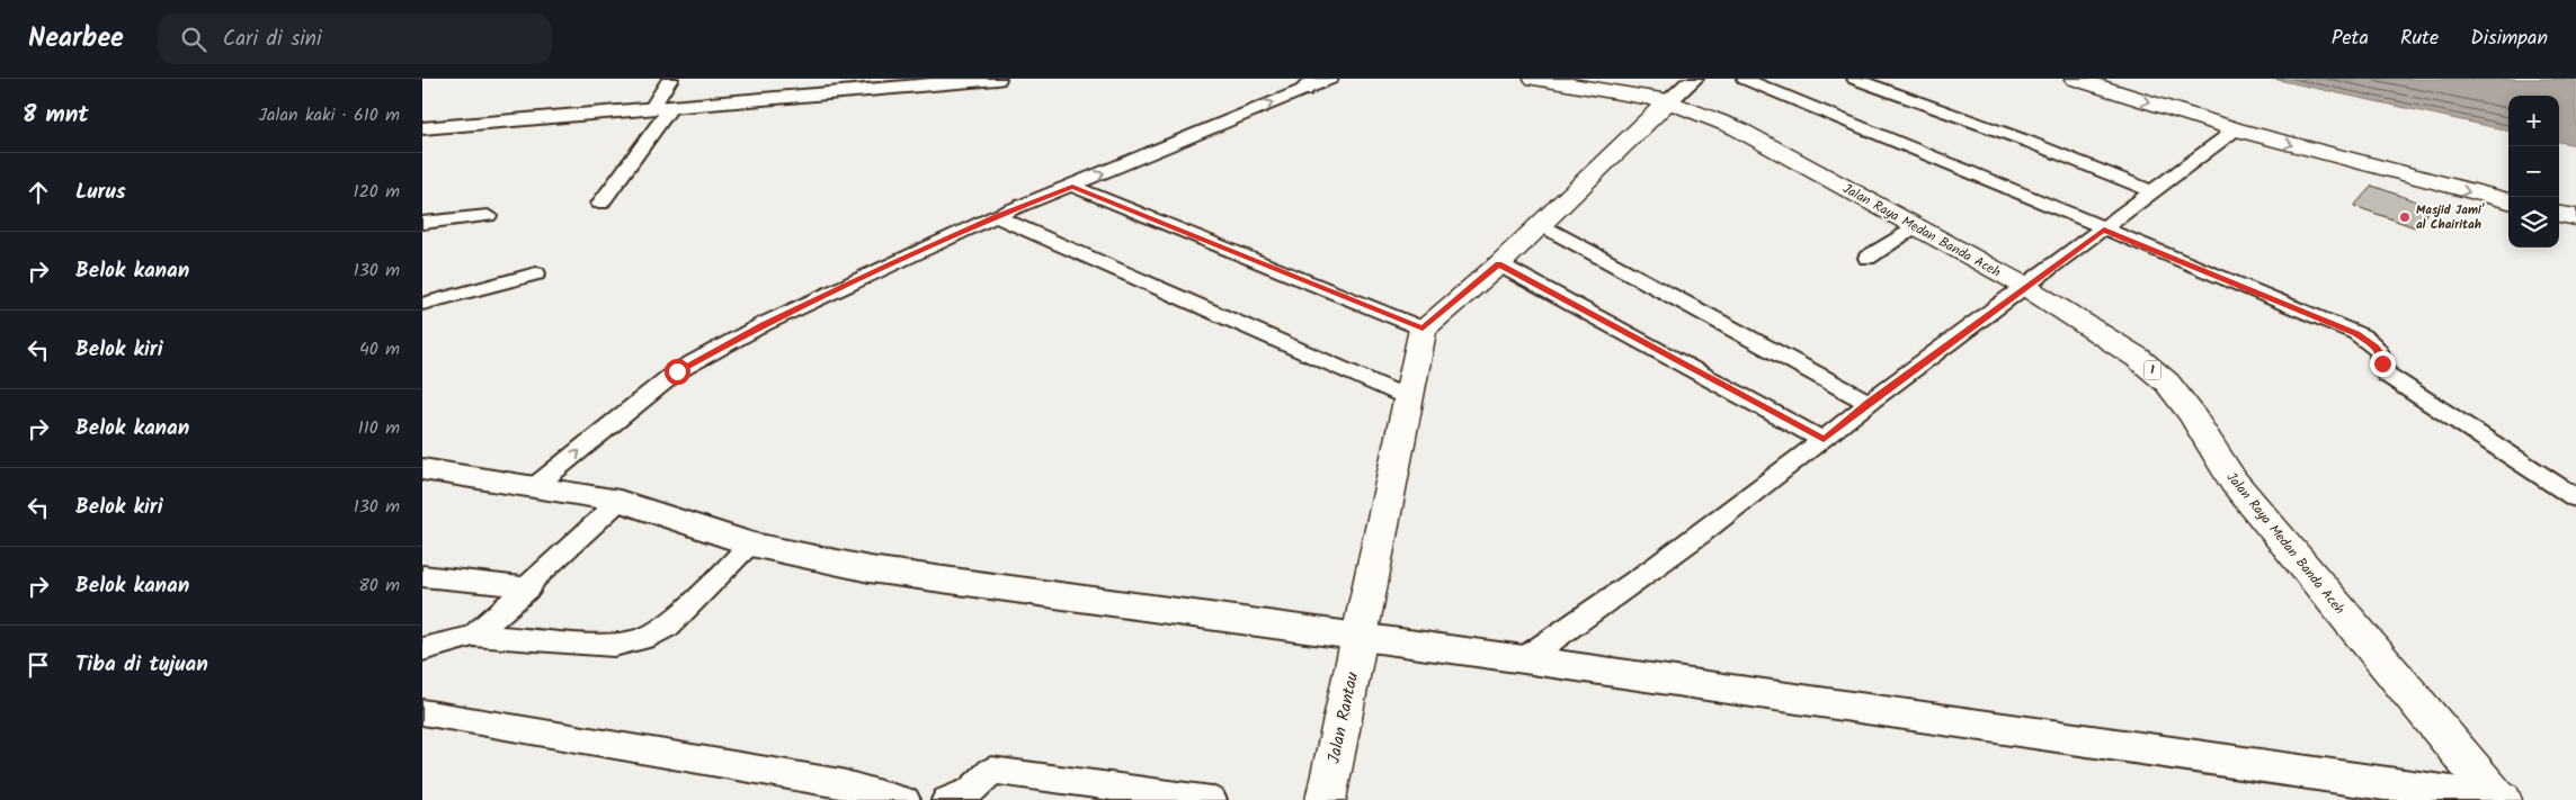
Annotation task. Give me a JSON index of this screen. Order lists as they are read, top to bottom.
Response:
{
  "streets": {
    "main road": ["Jalan Raya Medan Banda Aceh", "1", "Jalan Rantau"]
  },
  "places": ["Masjid Jami' al Chairitah"],
  "page": {
    "header": "Nearbee",
    "search": "Cari di sini",
    "nav": ["Peta", "Rute", "Disimpan"],
    "heading": ["8 mnt", "Jalan kaki · 610 m"],
    "map_buttons": ["+", "−"],
    "list": [
      ["Lurus", "120 m"],
      ["Belok kanan", "130 m"],
      ["Belok kiri", "40 m"],
      ["Belok kanan", "110 m"],
      ["Belok kiri", "130 m"],
      ["Belok kanan", "80 m"],
      "Tiba di tujuan"
    ]
  }
}
